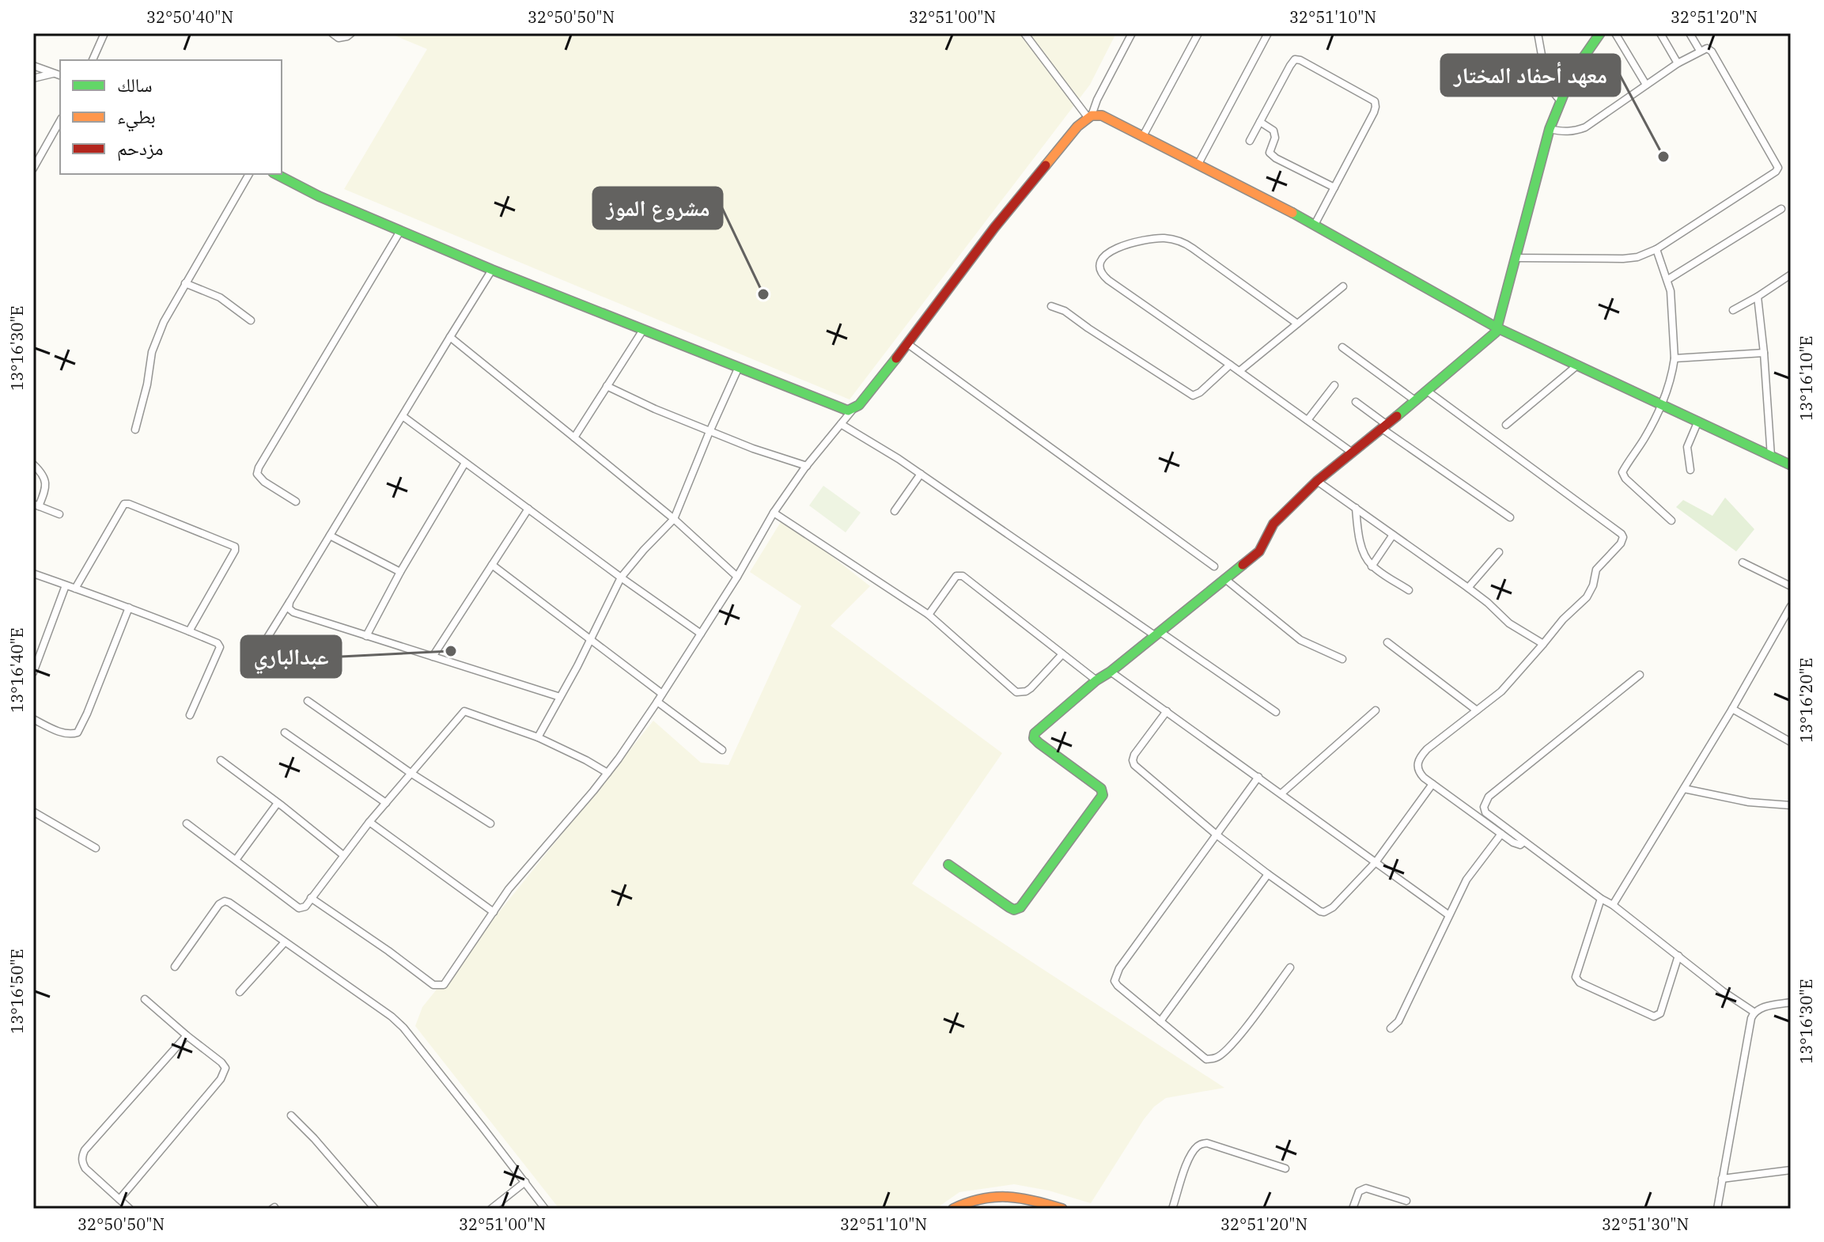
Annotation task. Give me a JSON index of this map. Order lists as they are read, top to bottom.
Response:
{
  "places": ["معهد أحفاد المختار", "مشروع الموز", "عبدالباري"],
  "legend": ["سالك", "بطيء", "مزدحم"],
  "coordinates": [
    "32°50'40\"N",
    "32°50'50\"N",
    "32°51'00\"N",
    "32°51'10\"N",
    "32°51'20\"N",
    "13°16'30\"E",
    "13°16'10\"E",
    "13°16'40\"E",
    "13°16'20\"E",
    "13°16'50\"E",
    "32°51'30\"N"
  ]
}
